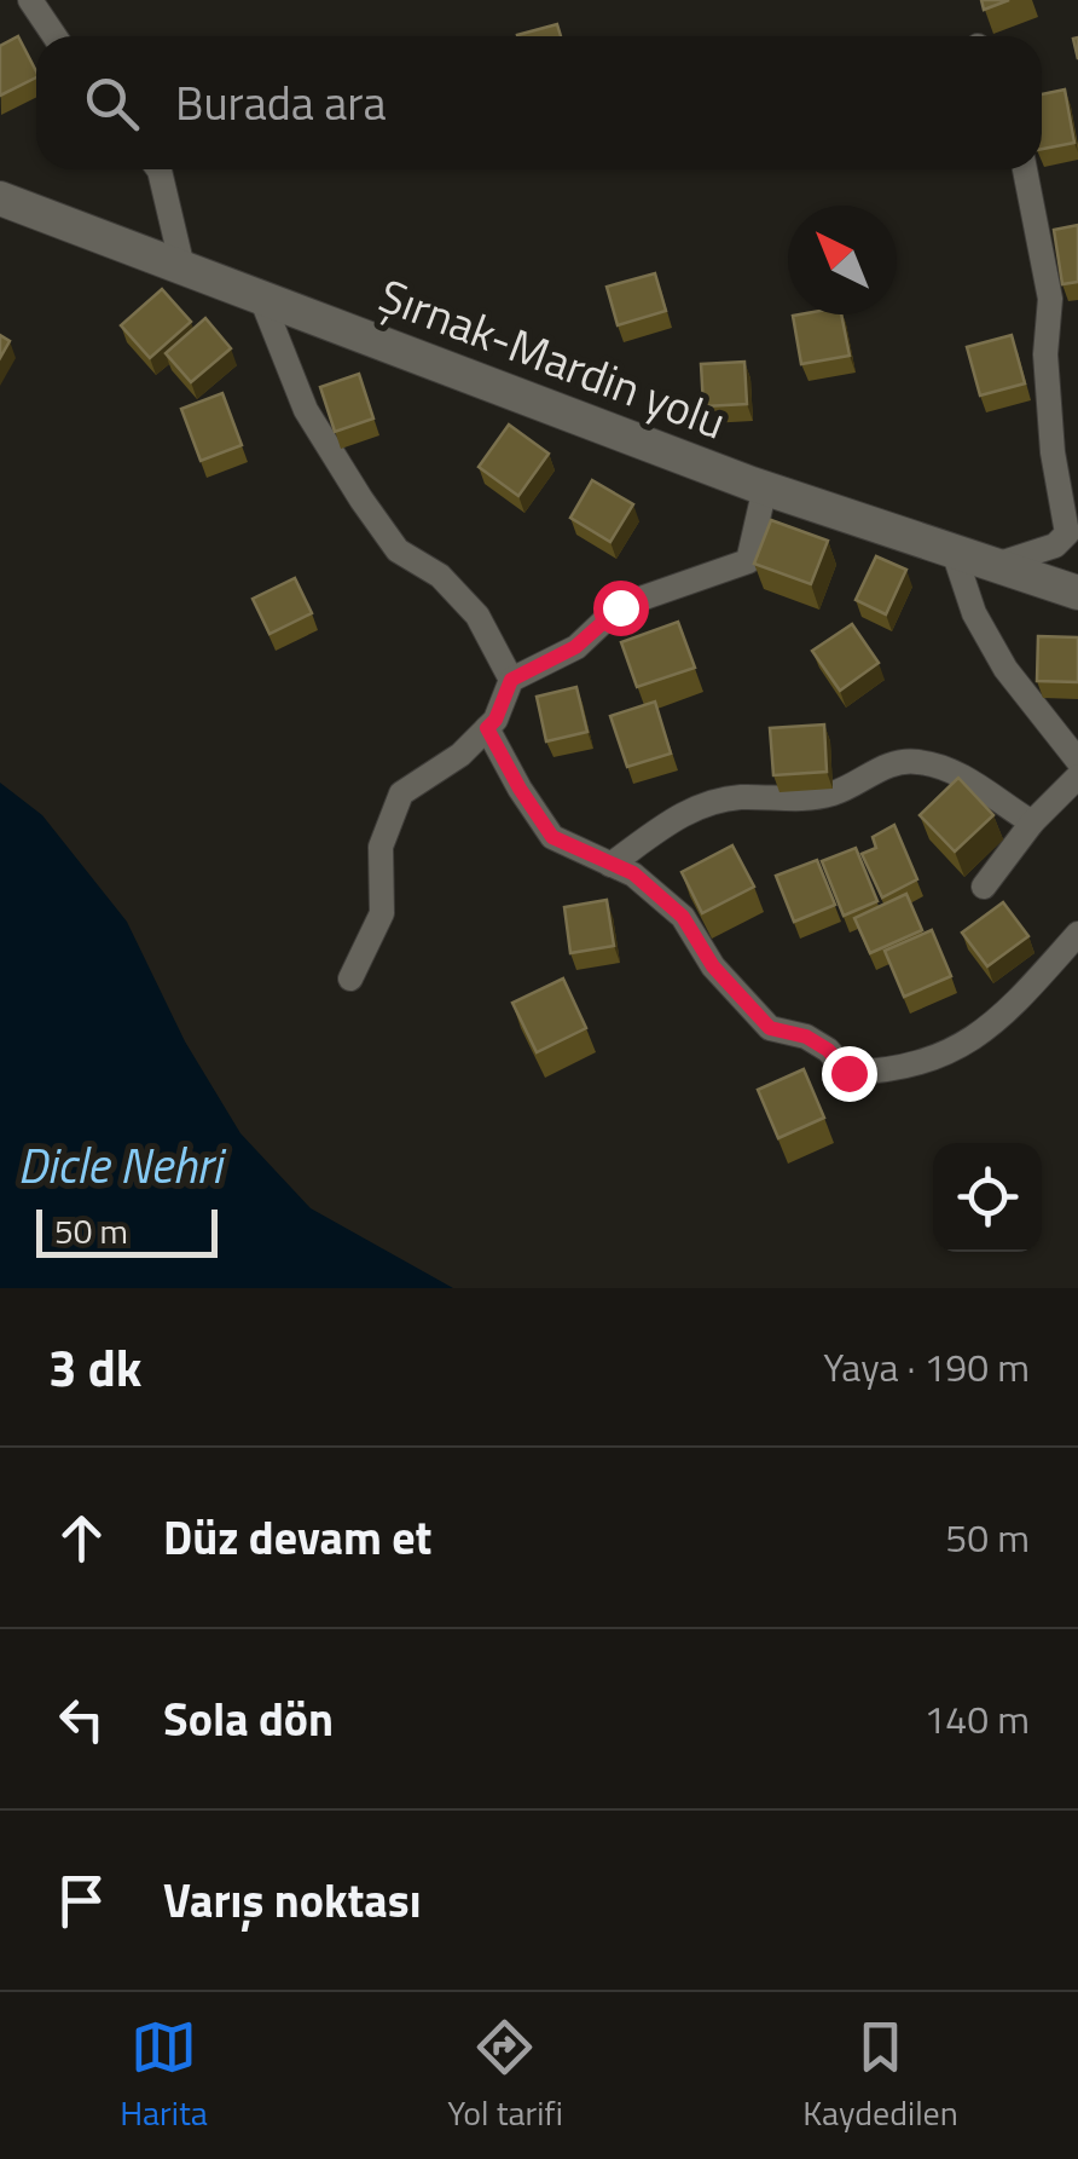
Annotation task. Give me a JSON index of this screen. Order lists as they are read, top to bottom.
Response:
{
  "streets": {
    "main road": ["Şırnak-Mardin yolu"]
  },
  "water": ["Dicle Nehri"],
  "scale_bar": "50 m",
  "north": "top left",
  "page": {
    "search": "Burada ara",
    "scale": "50 m",
    "heading": ["3 dk", "Yaya · 190 m"],
    "list": [
      ["Düz devam et", "50 m"],
      ["Sola dön", "140 m"],
      "Varış noktası"
    ],
    "nav": ["Harita", "Yol tarifi", "Kaydedilen"]
  }
}
